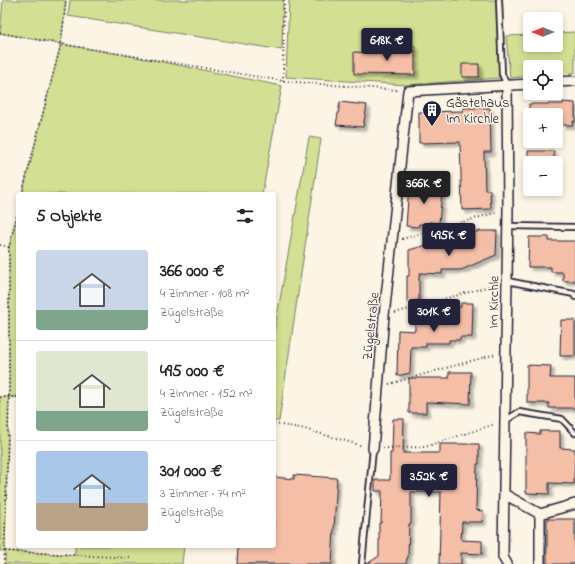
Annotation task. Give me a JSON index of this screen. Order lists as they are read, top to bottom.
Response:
{
  "streets": {
    "street": ["Im Kirchle", "Zügelstraße"]
  },
  "places": {
    "building": ["Gästehaus Im Kirchle"]
  },
  "north": "left",
  "page": {
    "map_buttons": ["+", "−"],
    "price": [
      "618K €",
      "366K €",
      "495K €",
      "301K €",
      "352K €"
    ],
    "heading": "5 Objekte",
    "list": [
      {
        "name": "366 000 €",
        "note": "4 Zimmer · 108 m² · Zügelstraße"
      },
      {
        "name": "495 000 €",
        "note": "4 Zimmer · 152 m² · Zügelstraße"
      },
      {
        "name": "301 000 €",
        "note": "3 Zimmer · 74 m² · Zügelstraße"
      }
    ]
  }
}
